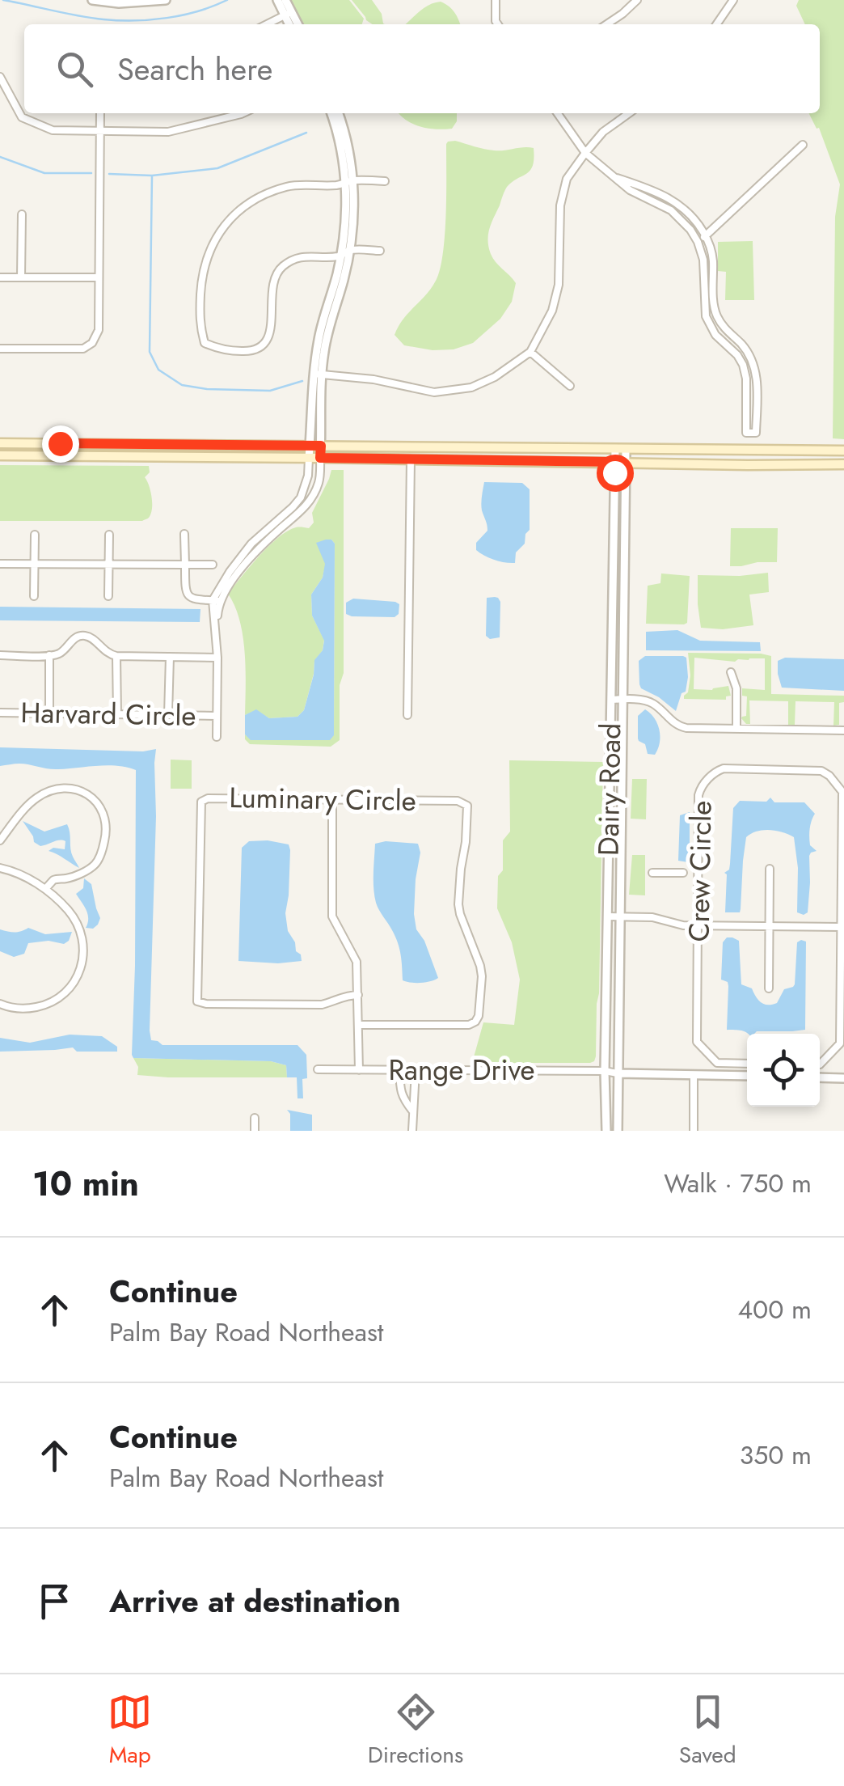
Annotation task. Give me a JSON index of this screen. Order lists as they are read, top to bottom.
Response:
{
  "streets": {
    "street": [
      "Harvard Circle",
      "Dairy Road",
      "Luminary Circle",
      "Crew Circle",
      "Range Drive"
    ]
  },
  "crossings": [
    ["Dairy Road", "Range Drive"]
  ],
  "page": {
    "search": "Search here",
    "heading": ["10 min", "Walk · 750 m"],
    "list": [
      ["Continue", "Palm Bay Road Northeast", "400 m"],
      ["Continue", "Palm Bay Road Northeast", "350 m"],
      "Arrive at destination"
    ],
    "nav": ["Map", "Directions", "Saved"]
  }
}
